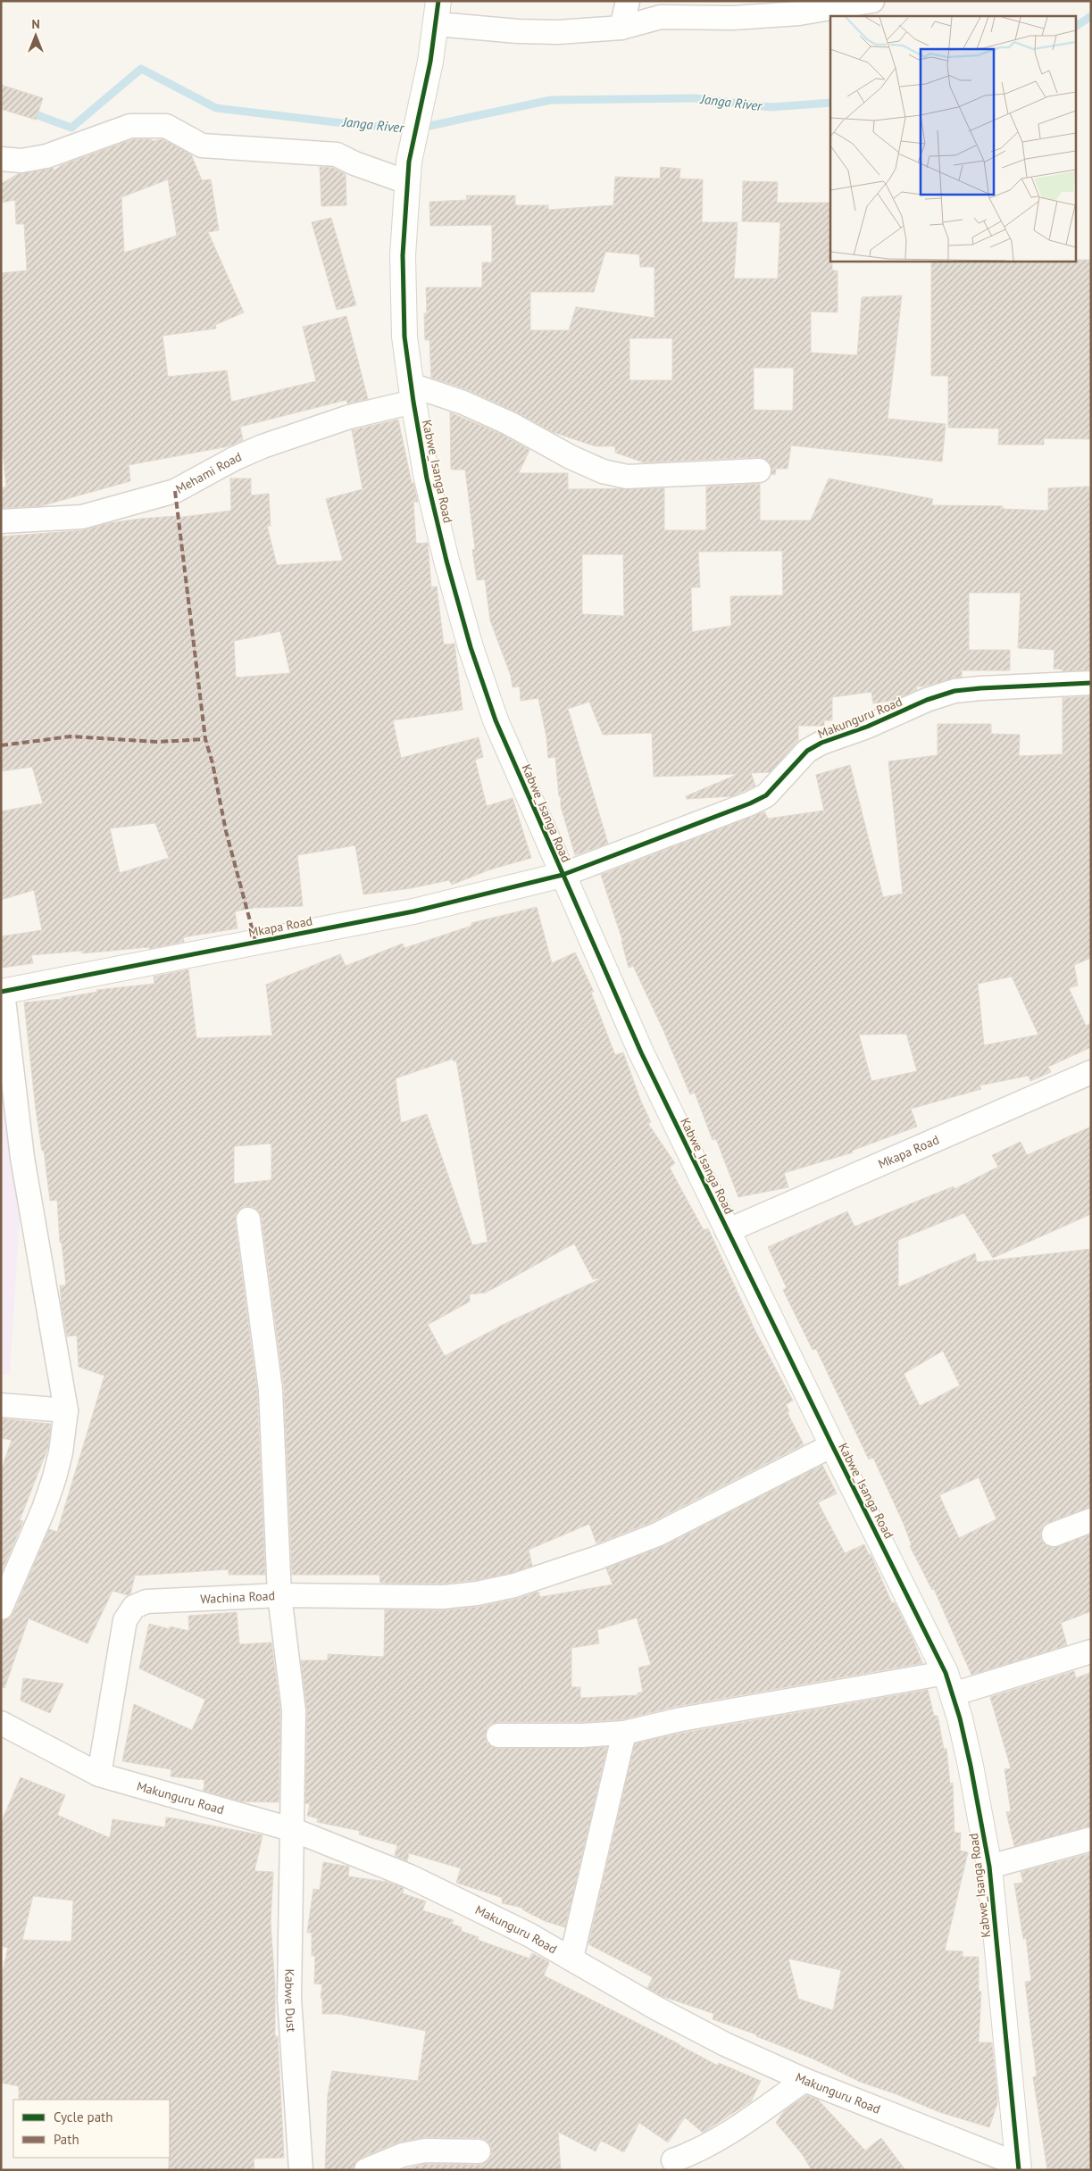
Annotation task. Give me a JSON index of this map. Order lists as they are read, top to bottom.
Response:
{
  "streets": {
    "street": [
      "Kabwe_Isanga Road",
      "Mehami Road",
      "Makunguru Road",
      "Mkapa Road",
      "Wachina Road",
      "Kabwe Dust"
    ]
  },
  "crossings": [
    ["Kabwe_Isanga Road", "Mehami Road"],
    ["Kabwe_Isanga Road", "Makunguru Road"],
    ["Kabwe_Isanga Road", "Mkapa Road"],
    ["Kabwe_Isanga Road", "Wachina Road"],
    ["Makunguru Road", "Mkapa Road"],
    ["Makunguru Road", "Wachina Road"],
    ["Makunguru Road", "Kabwe Dust"],
    ["Wachina Road", "Kabwe Dust"]
  ],
  "water": ["Janga River"],
  "legend": ["Cycle path", "Path"],
  "north": "top"
}
